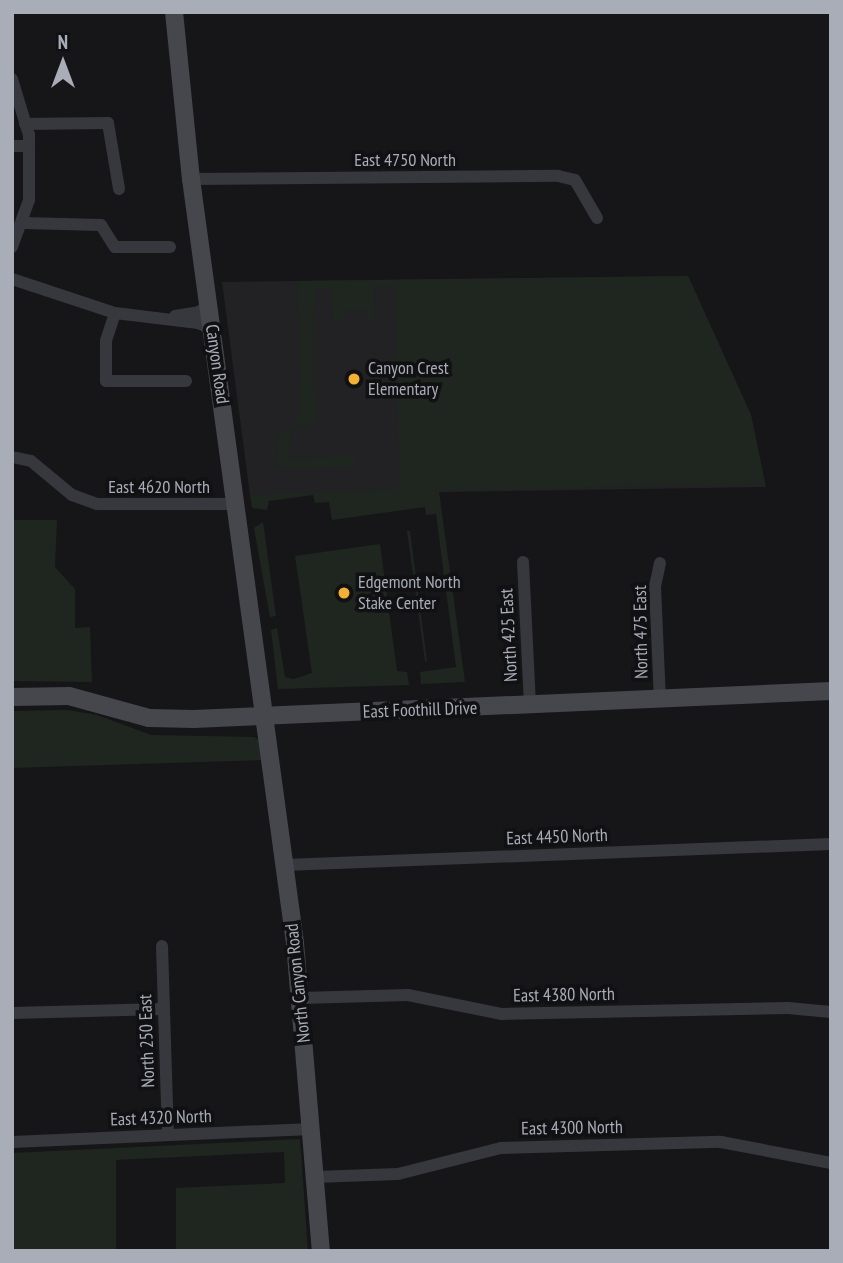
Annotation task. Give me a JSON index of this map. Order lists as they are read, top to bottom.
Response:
{
  "streets": {
    "main road": ["Canyon Road", "East Foothill Drive", "North Canyon Road"],
    "street": [
      "East 4750 North",
      "East 4620 North",
      "North 475 East",
      "North 425 East",
      "East 4450 North",
      "East 4380 North",
      "North 250 East",
      "East 4320 North",
      "East 4300 North"
    ]
  },
  "crossings": [
    ["East 4750 North", "Canyon Road"],
    ["Canyon Road", "East 4620 North"],
    ["Canyon Road", "East Foothill Drive"],
    ["Canyon Road", "North Canyon Road"],
    ["North 475 East", "East Foothill Drive"],
    ["North 425 East", "East Foothill Drive"],
    ["East Foothill Drive", "North Canyon Road"],
    ["East 4450 North", "North Canyon Road"],
    ["North Canyon Road", "East 4380 North"],
    ["North Canyon Road", "East 4320 North"],
    ["North Canyon Road", "East 4300 North"],
    ["North 250 East", "East 4320 North"]
  ],
  "places": ["Canyon Crest Elementary", "Edgemont North Stake Center"],
  "north": "top"
}
